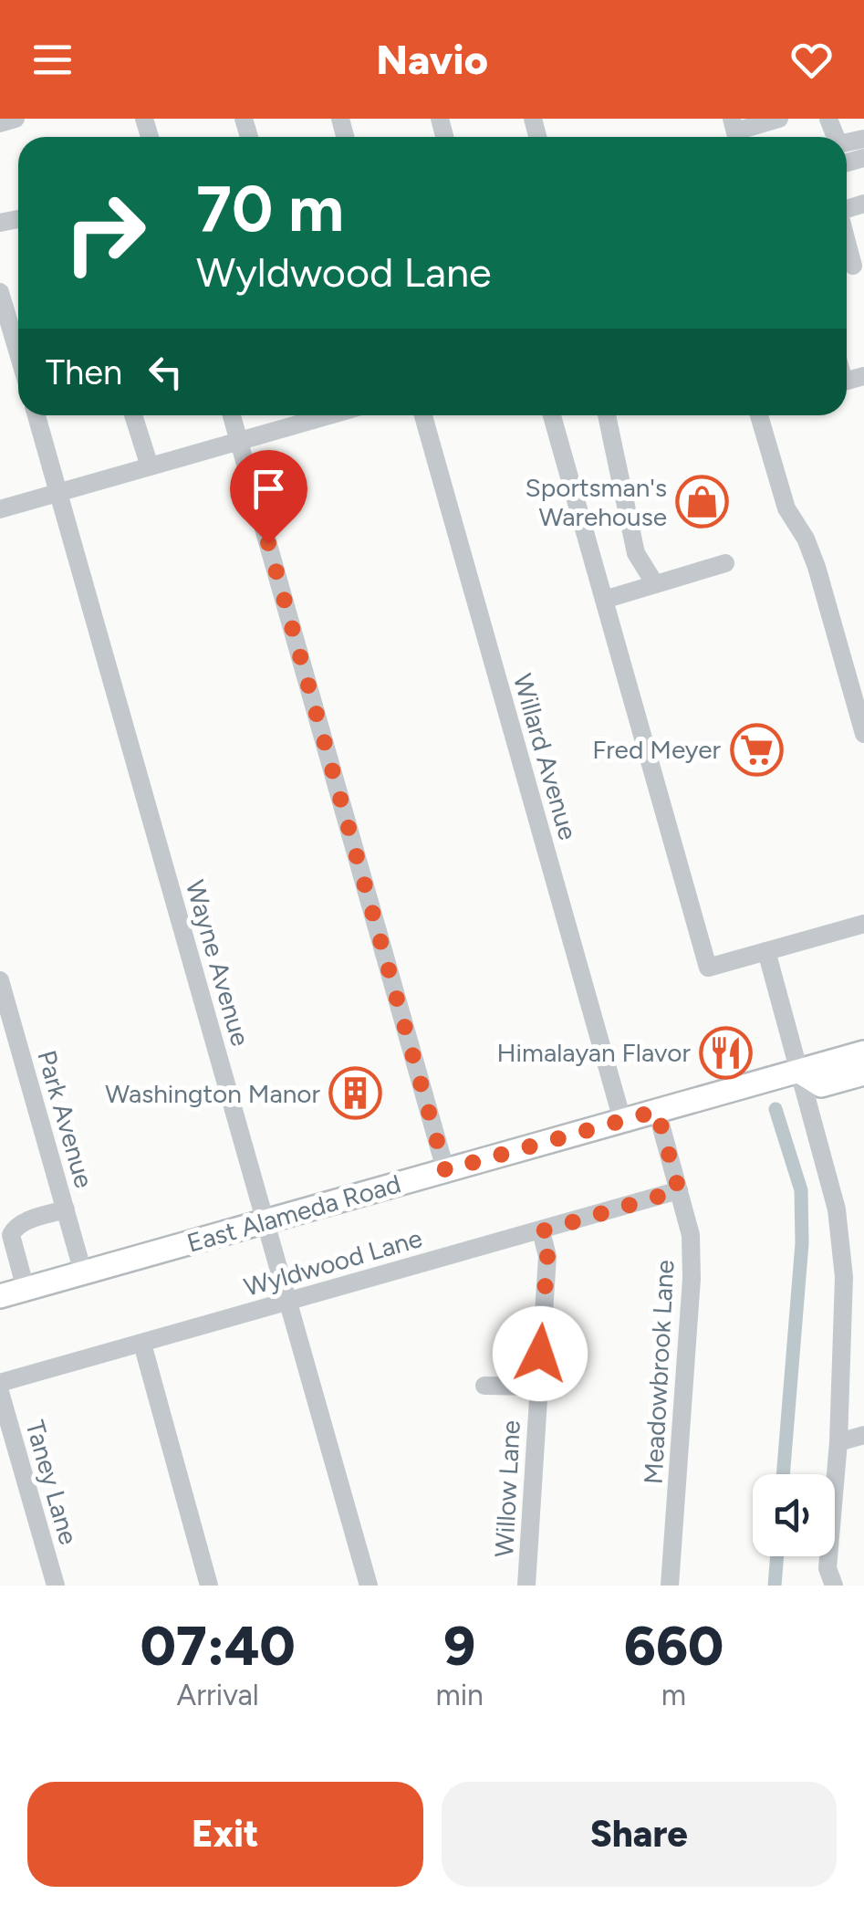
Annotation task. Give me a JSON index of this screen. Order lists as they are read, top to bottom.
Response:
{
  "streets": {
    "main road": ["East Alameda Road"],
    "street": [
      "Willard Avenue",
      "Wayne Avenue",
      "Park Avenue",
      "Wyldwood Lane",
      "Meadowbrook Lane",
      "Taney Lane",
      "Willow Lane"
    ]
  },
  "crossings": [
    ["Willard Avenue", "East Alameda Road"],
    ["Wayne Avenue", "East Alameda Road"],
    ["Wayne Avenue", "Wyldwood Lane"],
    ["Park Avenue", "East Alameda Road"],
    ["East Alameda Road", "Meadowbrook Lane"],
    ["Wyldwood Lane", "Meadowbrook Lane"],
    ["Wyldwood Lane", "Willow Lane"]
  ],
  "places": {
    "shop": ["Sportsman's Warehouse"],
    "supermarket": ["Fred Meyer"],
    "restaurant": ["Himalayan Flavor"],
    "building": ["Washington Manor"]
  },
  "page": {
    "header": "Navio",
    "turn": ["70 m", "Wyldwood Lane"],
    "then": "Then",
    "eta": [
      "07:40",
      "Arrival",
      "9",
      "min",
      "660",
      "m"
    ],
    "buttons": ["Exit", "Share"]
  }
}
